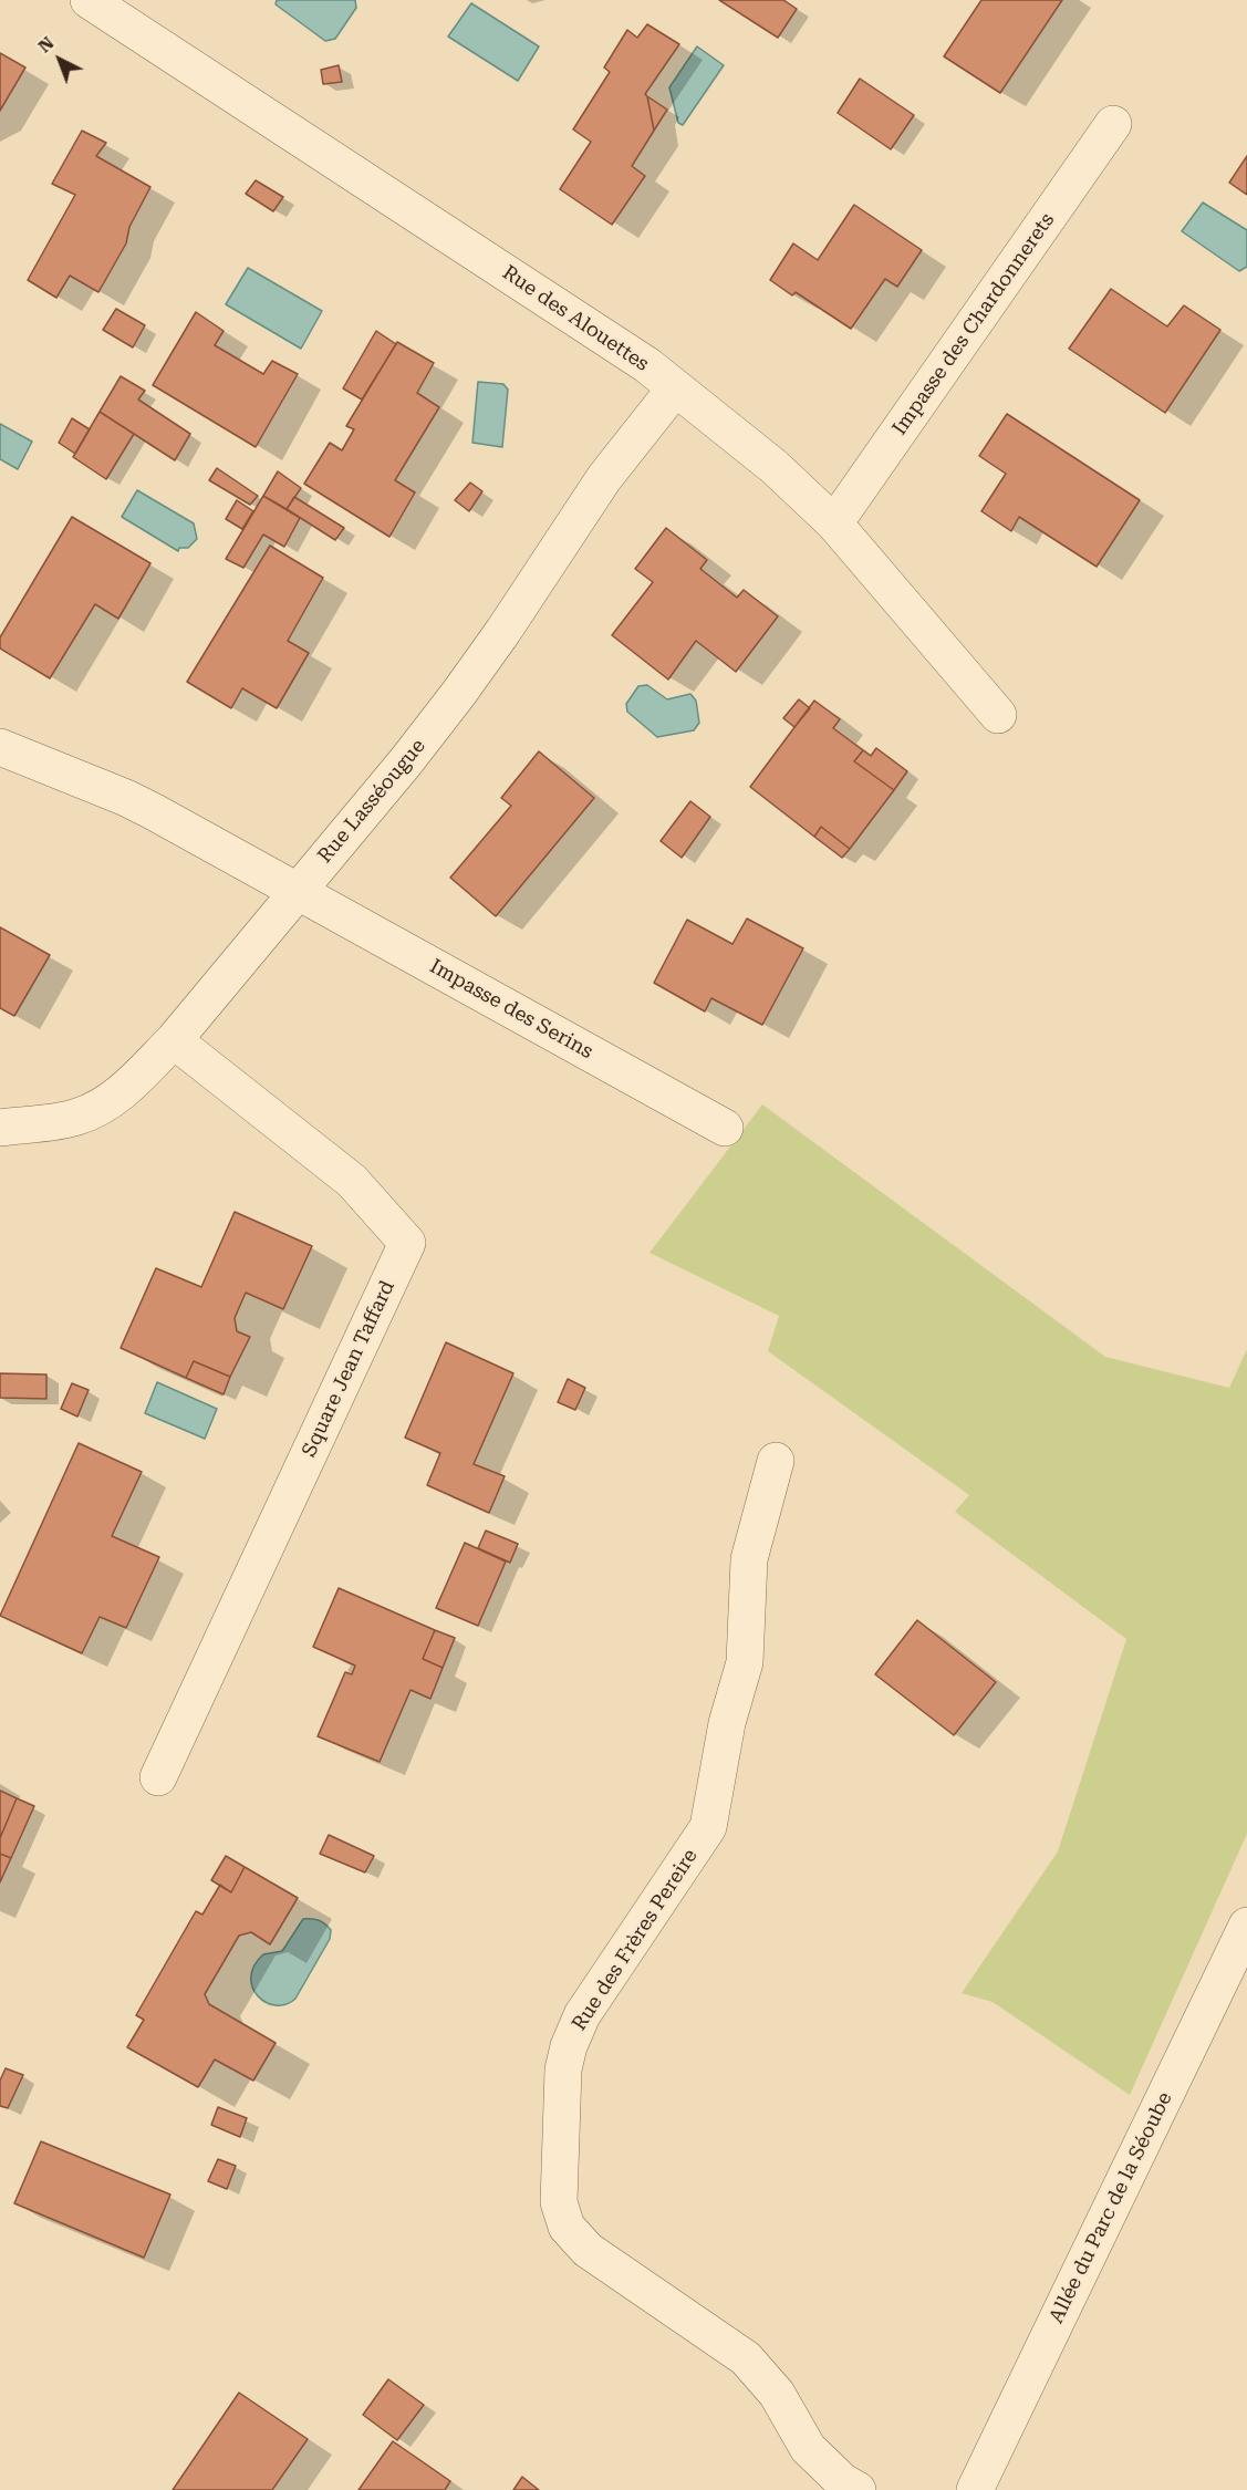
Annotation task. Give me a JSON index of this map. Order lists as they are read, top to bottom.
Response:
{
  "streets": {
    "street": [
      "Rue des Alouettes",
      "Impasse des Chardonnerets",
      "Rue Lasséougue",
      "Impasse des Serins",
      "Square Jean Taffard",
      "Rue des Frères Pereire",
      "Allée du Parc de la Séoube"
    ]
  },
  "crossings": [
    ["Rue des Alouettes", "Impasse des Chardonnerets"],
    ["Rue des Alouettes", "Rue Lasséougue"],
    ["Rue Lasséougue", "Impasse des Serins"],
    ["Rue Lasséougue", "Square Jean Taffard"]
  ],
  "north": "top left"
}
